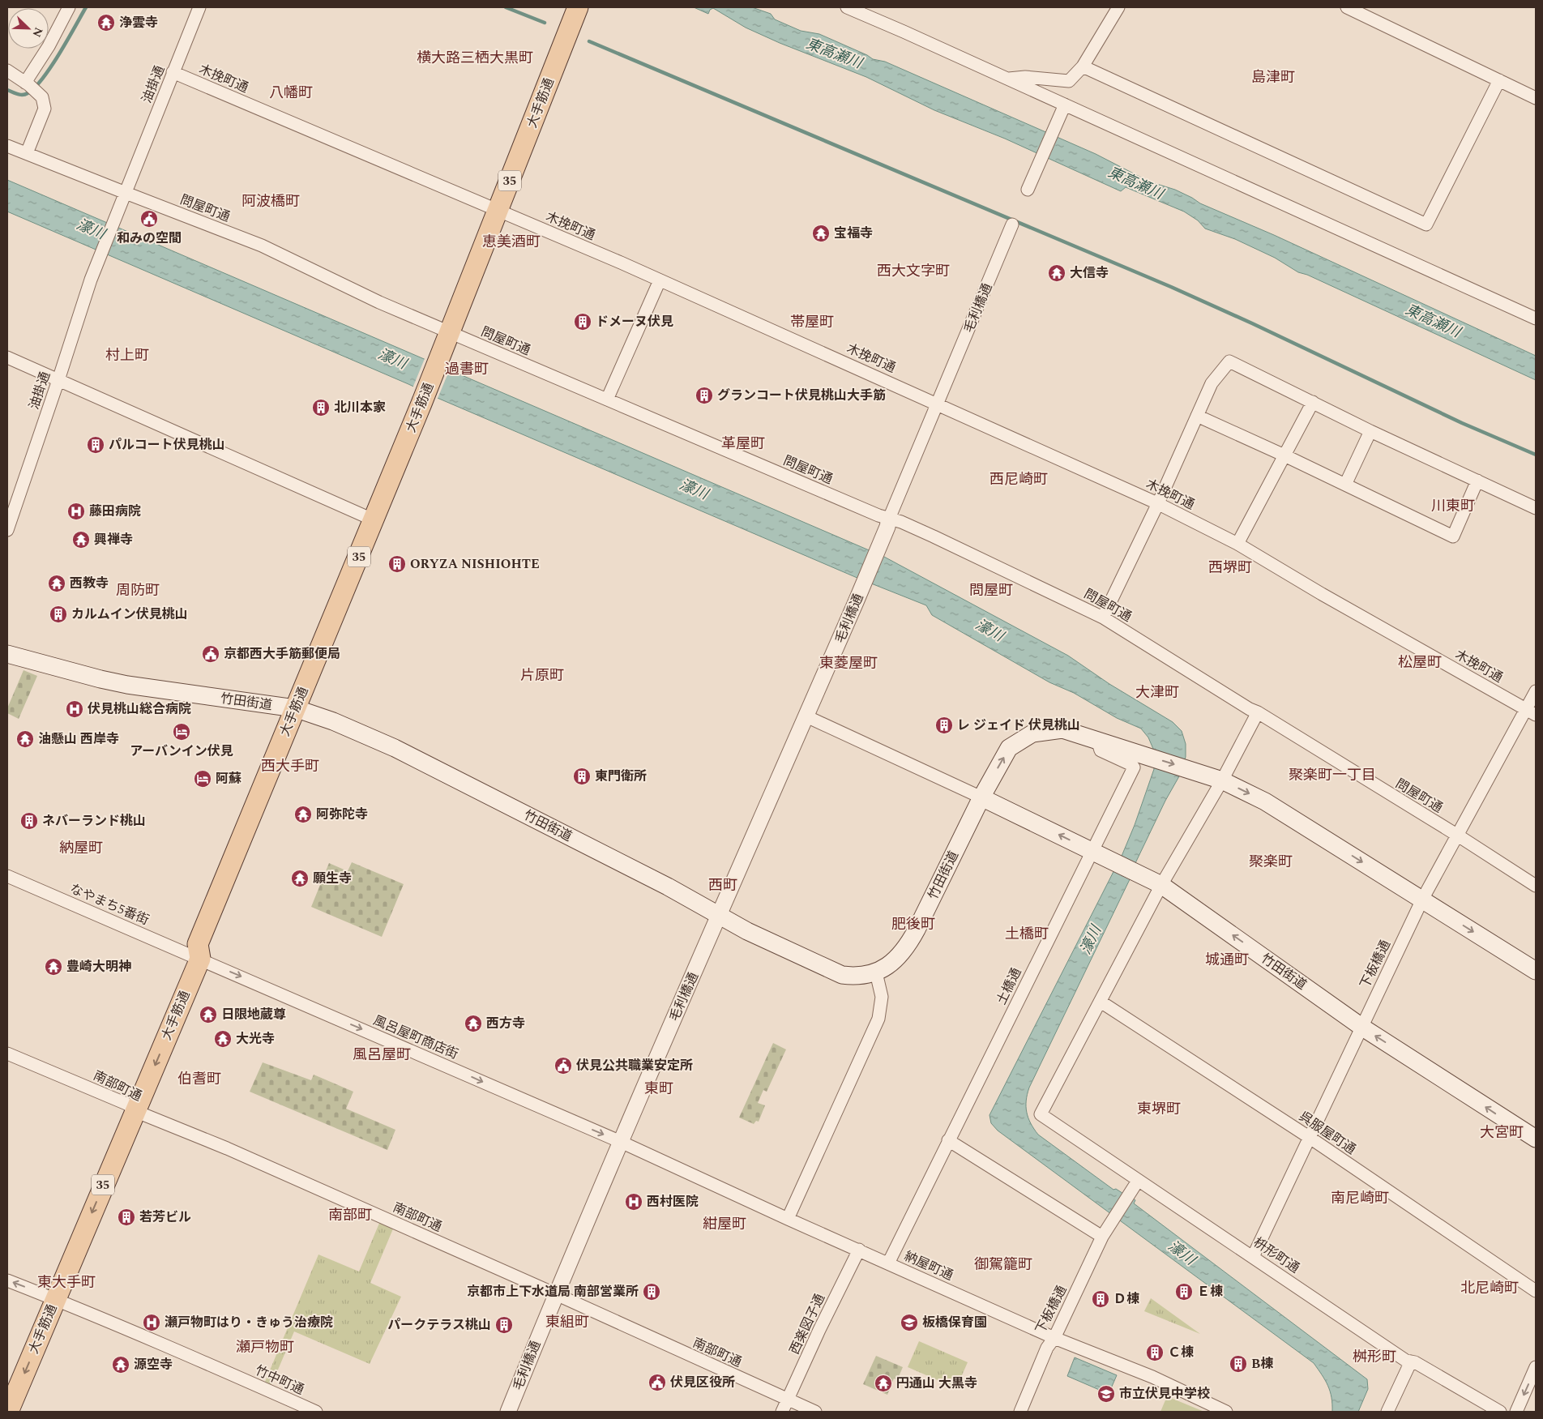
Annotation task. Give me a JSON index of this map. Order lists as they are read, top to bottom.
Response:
{
  "streets": {
    "main road": ["大手筋通", "35", "竹田街道"],
    "street": [
      "木挽町通",
      "油掛通",
      "問屋町通",
      "毛利橋通",
      "なやまち5番街",
      "下板橋通",
      "土橋通",
      "風呂屋町商店街",
      "南部町通",
      "呉服屋町通",
      "枡形町通",
      "納屋町通",
      "西楽図子通",
      "竹中町通"
    ]
  },
  "crossings": [
    ["木挽町通", "油掛通"],
    ["木挽町通", "大手筋通"],
    ["木挽町通", "毛利橋通"],
    ["木挽町通", "下板橋通"],
    ["油掛通", "問屋町通"],
    ["大手筋通", "問屋町通"],
    ["大手筋通", "竹田街道"],
    ["大手筋通", "なやまち5番街"],
    ["大手筋通", "風呂屋町商店街"],
    ["大手筋通", "南部町通"],
    ["大手筋通", "竹中町通"],
    ["問屋町通", "毛利橋通"],
    ["問屋町通", "下板橋通"],
    ["毛利橋通", "竹田街道"],
    ["毛利橋通", "風呂屋町商店街"],
    ["毛利橋通", "南部町通"],
    ["毛利橋通", "納屋町通"],
    ["竹田街道", "下板橋通"],
    ["竹田街道", "土橋通"],
    ["なやまち5番街", "風呂屋町商店街"],
    ["下板橋通", "呉服屋町通"],
    ["下板橋通", "枡形町通"],
    ["下板橋通", "納屋町通"],
    ["土橋通", "納屋町通"],
    ["風呂屋町商店街", "納屋町通"],
    ["南部町通", "西楽図子通"],
    ["呉服屋町通", "枡形町通"],
    ["納屋町通", "西楽図子通"]
  ],
  "one_way": ["風呂屋町商店街"],
  "districts": [
    "横大路三栖大黒町",
    "島津町",
    "八幡町",
    "阿波橋町",
    "恵美酒町",
    "西大文字町",
    "帯屋町",
    "村上町",
    "過書町",
    "革屋町",
    "西尼崎町",
    "川東町",
    "西堺町",
    "周防町",
    "問屋町",
    "松屋町",
    "東菱屋町",
    "片原町",
    "大津町",
    "西大手町",
    "聚楽町一丁目",
    "納屋町",
    "聚楽町",
    "西町",
    "肥後町",
    "土橋町",
    "城通町",
    "風呂屋町",
    "伯耆町",
    "東町",
    "東堺町",
    "大宮町",
    "南尼崎町",
    "南部町",
    "紺屋町",
    "御駕籠町",
    "東大手町",
    "北尼崎町",
    "東組町",
    "瀬戸物町",
    "桝形町"
  ],
  "water": ["東高瀬川", "濠川"],
  "places": {
    "temple": [
      "浄雲寺",
      "宝福寺",
      "大信寺",
      "興禅寺",
      "西教寺",
      "油懸山 西岸寺",
      "阿弥陀寺",
      "願生寺",
      "豊崎大明神",
      "日限地蔵尊",
      "西方寺",
      "大光寺",
      "源空寺",
      "円通山 大黒寺"
    ],
    "public building": [
      "和みの空間",
      "京都西大手筋郵便局",
      "伏見公共職業安定所",
      "伏見区役所"
    ],
    "building": [
      "ドメーヌ伏見",
      "グランコート伏見桃山大手筋",
      "北川本家",
      "パルコート伏見桃山",
      "ORYZA NISHIOHTE",
      "カルムイン伏見桃山",
      "レ ジェイド 伏見桃山",
      "東門衛所",
      "ネバーランド桃山",
      "若芳ビル",
      "京都市上下水道局 南部営業所",
      "Ｅ棟",
      "Ｄ棟",
      "パークテラス桃山",
      "Ｃ棟",
      "B棟"
    ],
    "hospital": [
      "藤田病院",
      "伏見桃山総合病院",
      "西村医院",
      "瀬戸物町はり・きゅう治療院"
    ],
    "hotel": ["アーバンイン伏見", "阿蘇"],
    "school or university": ["板橋保育園", "市立伏見中学校"]
  },
  "north": "bottom right"
}
